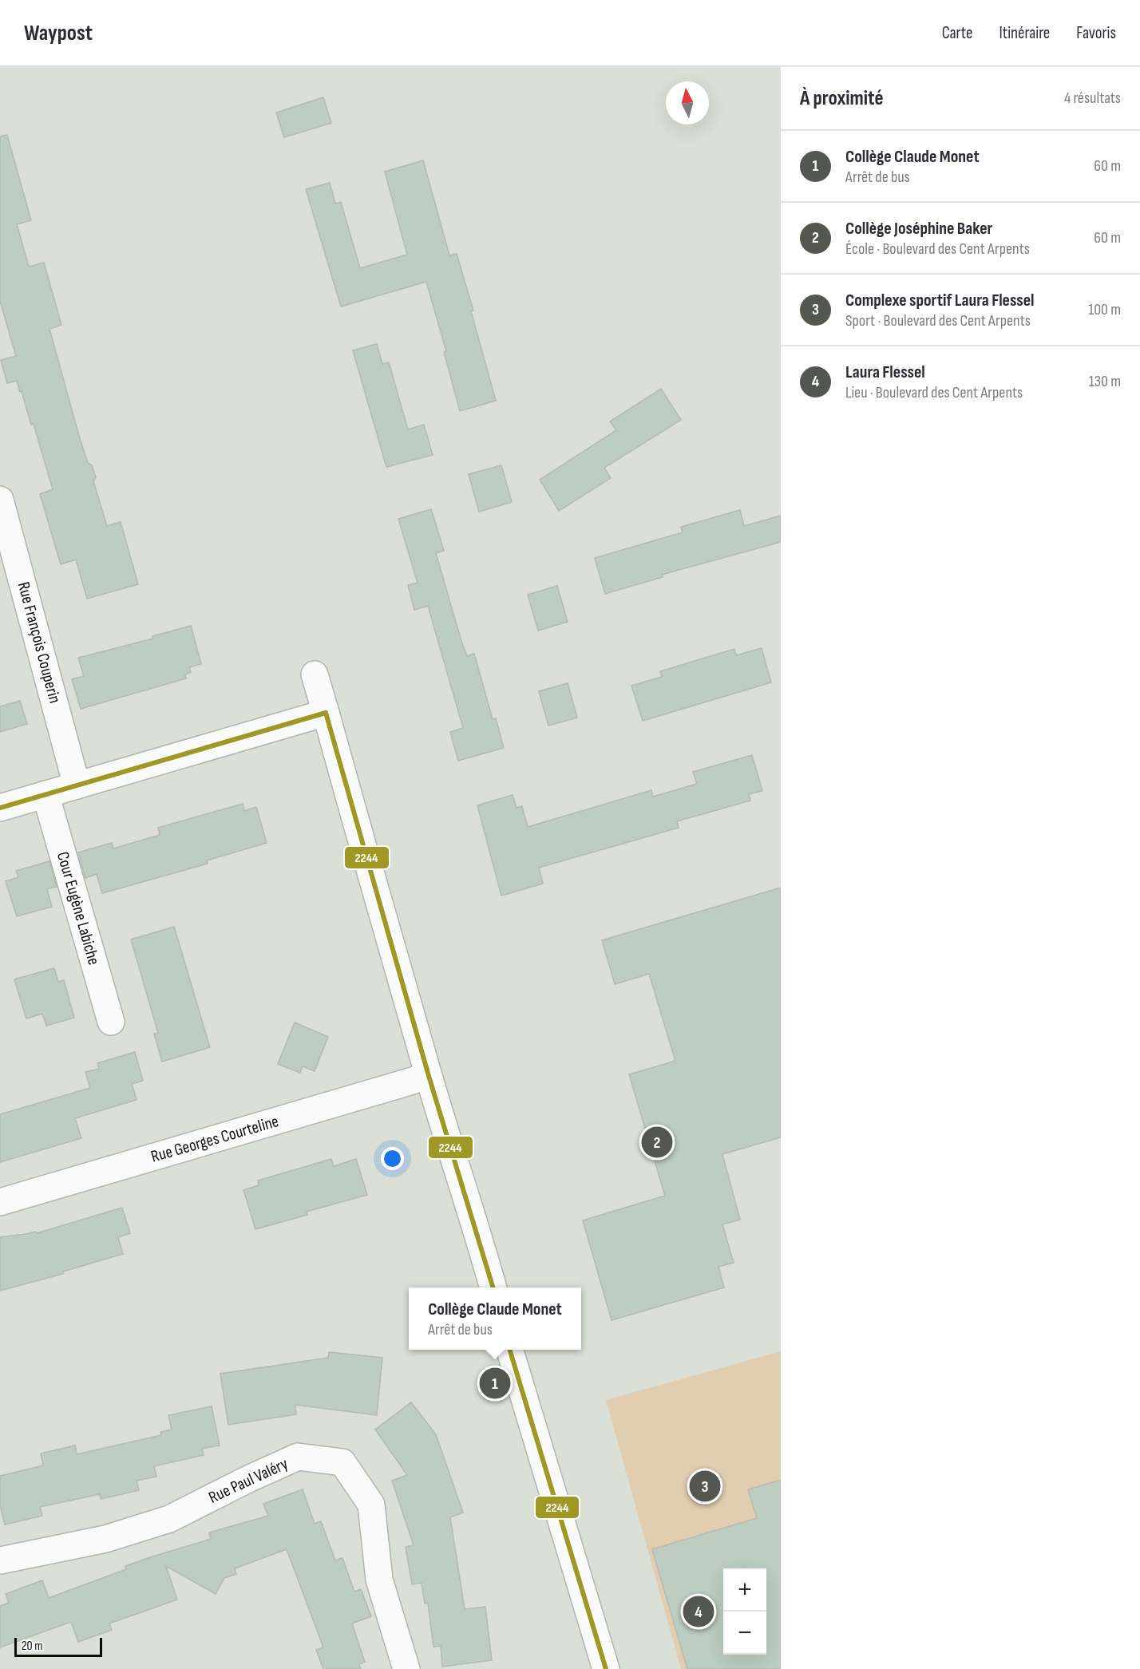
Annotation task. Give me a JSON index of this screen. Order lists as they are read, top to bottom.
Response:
{
  "streets": {
    "street": [
      "Rue François Couperin",
      "Cour Eugène Labiche",
      "Rue Georges Courteline",
      "Rue Paul Valéry"
    ]
  },
  "lines": ["transit line 2244"],
  "scale_bar": "20 m",
  "north": "top",
  "page": {
    "header": "Waypost",
    "nav": ["Carte", "Itinéraire", "Favoris"],
    "heading": ["À proximité", "4 résultats"],
    "list": [
      {
        "mark": "1",
        "name": "Collège Claude Monet",
        "note": "Arrêt de bus",
        "value": "60 m"
      },
      {
        "mark": "2",
        "name": "Collège Joséphine Baker",
        "note": "École · Boulevard des Cent Arpents",
        "value": "60 m"
      },
      {
        "mark": "3",
        "name": "Complexe sportif Laura Flessel",
        "note": "Sport · Boulevard des Cent Arpents",
        "value": "100 m"
      },
      {
        "mark": "4",
        "name": "Laura Flessel",
        "note": "Lieu · Boulevard des Cent Arpents",
        "value": "130 m"
      }
    ],
    "pins": [
      "2",
      "1",
      "3",
      "4"
    ],
    "popup": ["Collège Claude Monet", "Arrêt de bus"],
    "map_buttons": ["+", "−"],
    "scale": "20 m"
  }
}
